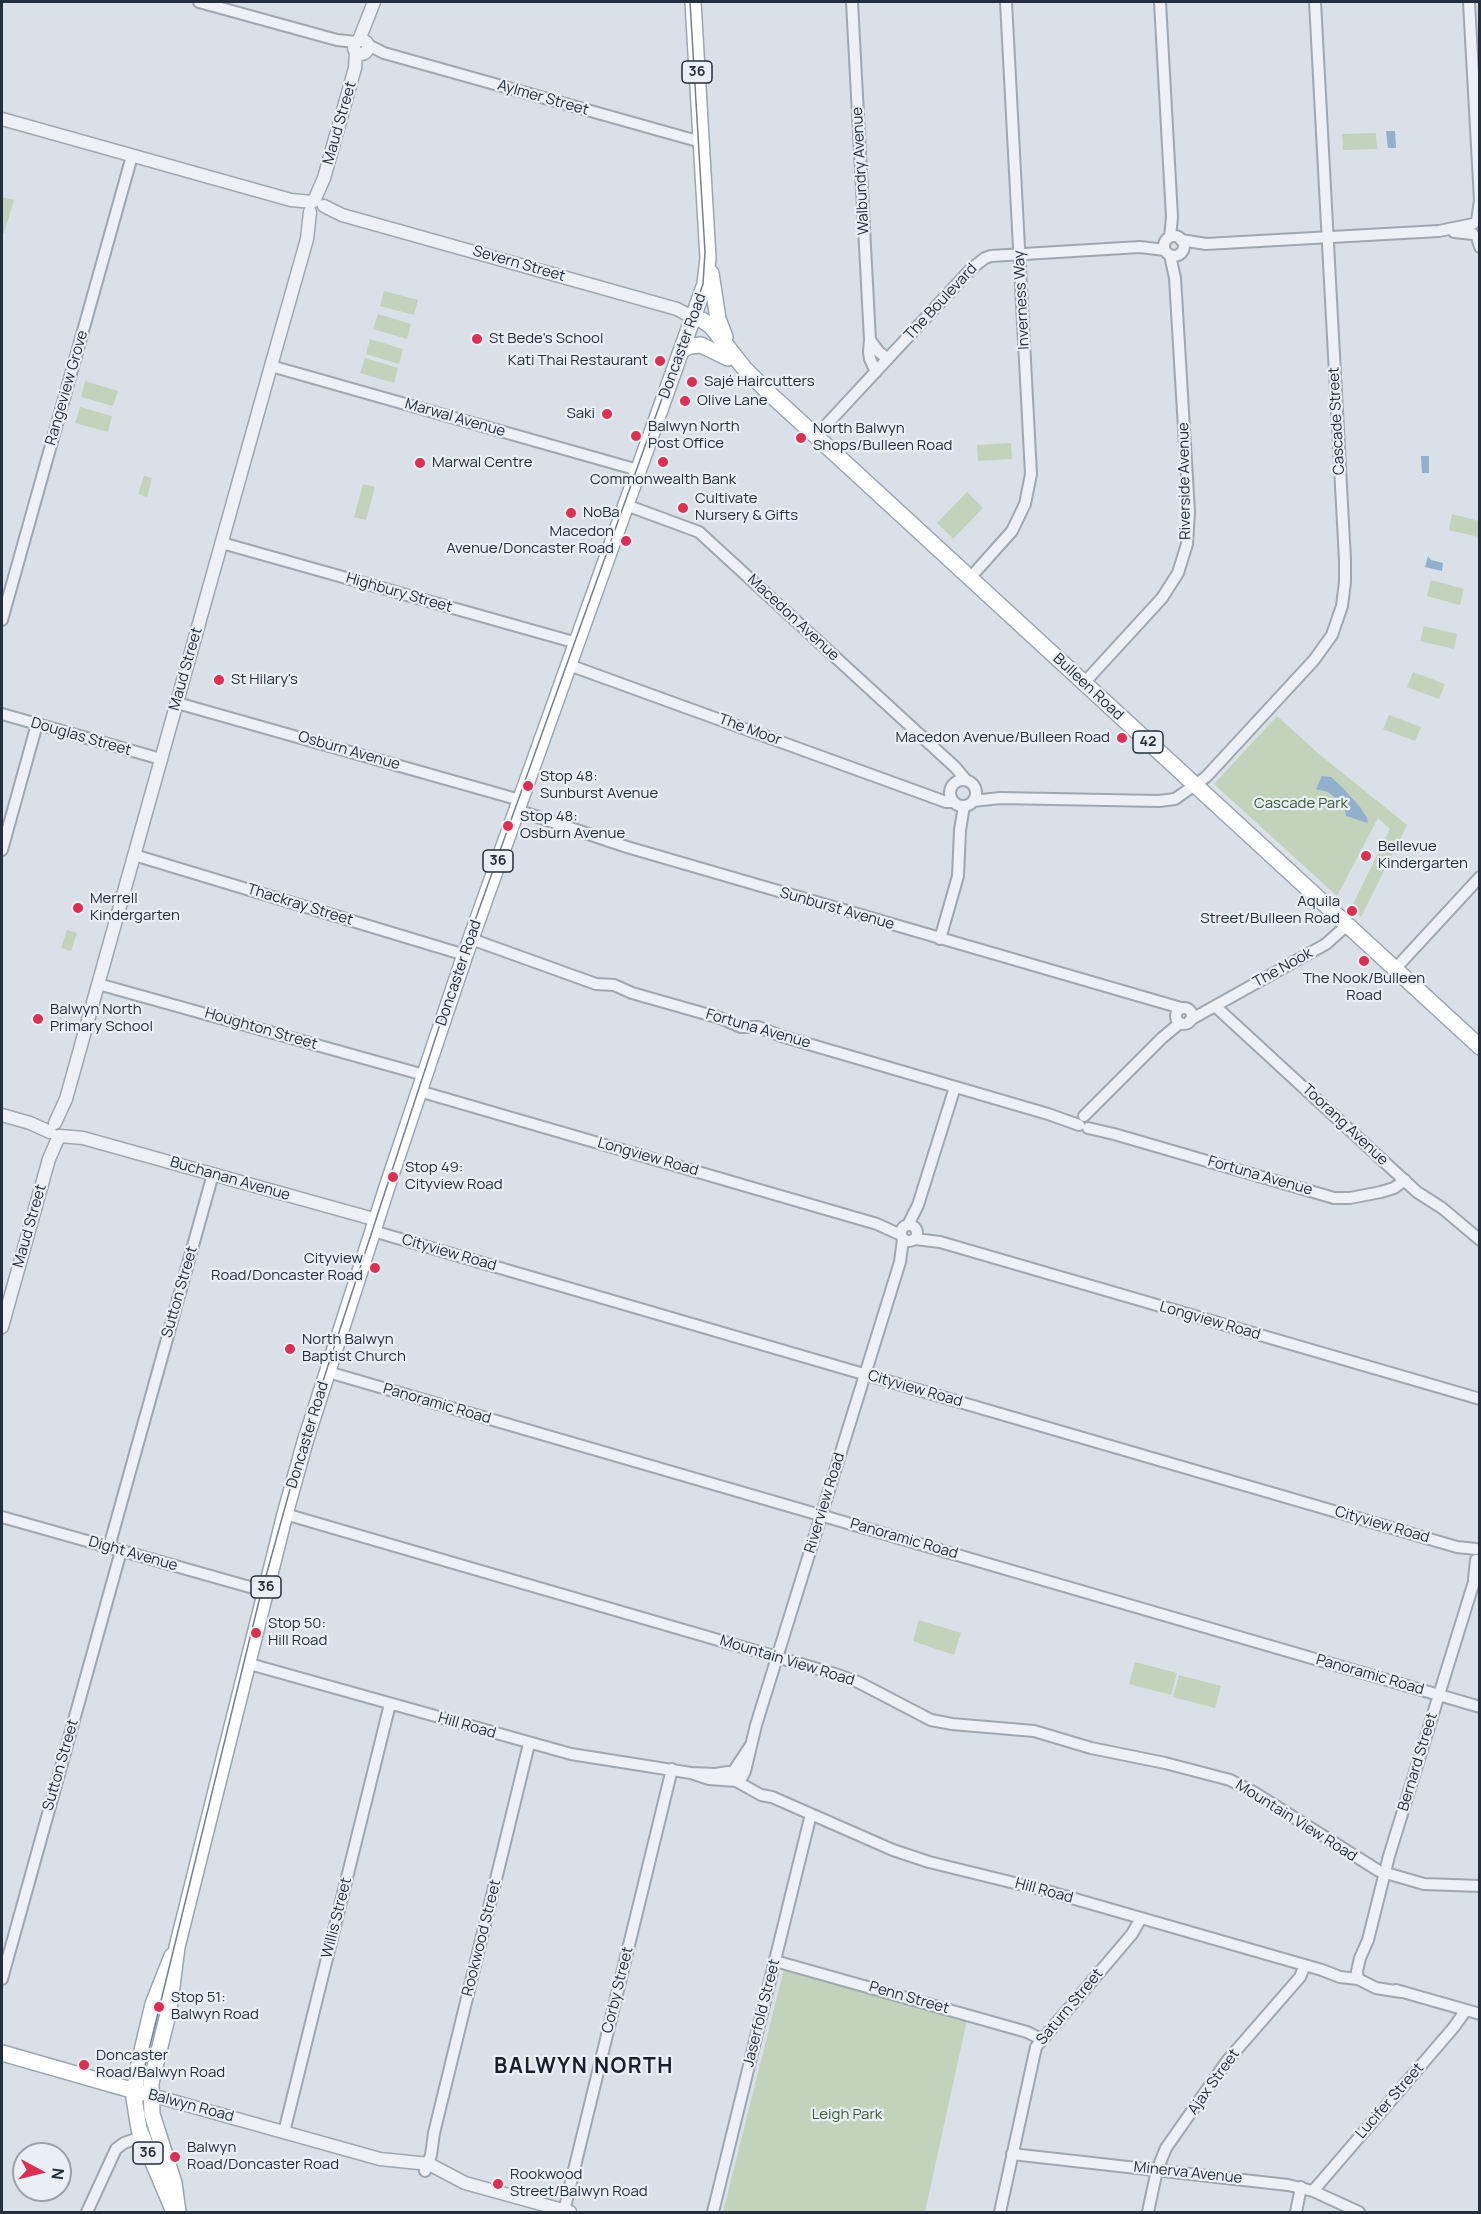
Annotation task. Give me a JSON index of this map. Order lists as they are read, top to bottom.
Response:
{
  "streets": {
    "main road": [
      "36",
      "Doncaster Road",
      "Bulleen Road",
      "42",
      "Balwyn Road"
    ],
    "street": [
      "Aylmer Street",
      "Maud Street",
      "Walbundry Avenue",
      "Severn Street",
      "Inverness Way",
      "The Boulevard",
      "Rangeview Grove",
      "Marwal Avenue",
      "Cascade Street",
      "Riverside Avenue",
      "Highbury Street",
      "Macedon Avenue",
      "The Moor",
      "Douglas Street",
      "Osburn Avenue",
      "Thackray Street",
      "Sunburst Avenue",
      "The Nook",
      "Houghton Street",
      "Fortuna Avenue",
      "Toorang Avenue",
      "Longview Road",
      "Buchanan Avenue",
      "Cityview Road",
      "Sutton Street",
      "Panoramic Road",
      "Riverview Road",
      "Dight Avenue",
      "Mountain View Road",
      "Hill Road",
      "Bernard Street",
      "Willis Street",
      "Rookwood Street",
      "Corby Street",
      "Penn Street",
      "Saturn Street",
      "Jaserfold Street",
      "Ajax Street",
      "Lucifer Street",
      "Minerva Avenue"
    ]
  },
  "crossings": [
    ["Aylmer Street", "Maud Street"],
    ["Aylmer Street", "Doncaster Road"],
    ["Maud Street", "Severn Street"],
    ["Maud Street", "Marwal Avenue"],
    ["Maud Street", "Highbury Street"],
    ["Maud Street", "Douglas Street"],
    ["Maud Street", "Osburn Avenue"],
    ["Maud Street", "Thackray Street"],
    ["Maud Street", "Houghton Street"],
    ["Maud Street", "Buchanan Avenue"],
    ["Walbundry Avenue", "The Boulevard"],
    ["Severn Street", "Doncaster Road"],
    ["Severn Street", "Rangeview Grove"],
    ["Severn Street", "Bulleen Road"],
    ["Inverness Way", "The Boulevard"],
    ["Inverness Way", "Bulleen Road"],
    ["The Boulevard", "Cascade Street"],
    ["The Boulevard", "Riverside Avenue"],
    ["The Boulevard", "Bulleen Road"],
    ["Doncaster Road", "Marwal Avenue"],
    ["Doncaster Road", "Highbury Street"],
    ["Doncaster Road", "Macedon Avenue"],
    ["Doncaster Road", "Bulleen Road"],
    ["Doncaster Road", "The Moor"],
    ["Doncaster Road", "Osburn Avenue"],
    ["Doncaster Road", "Thackray Street"],
    ["Doncaster Road", "Sunburst Avenue"],
    ["Doncaster Road", "Houghton Street"],
    ["Doncaster Road", "Fortuna Avenue"],
    ["Doncaster Road", "Longview Road"],
    ["Doncaster Road", "Buchanan Avenue"],
    ["Doncaster Road", "Cityview Road"],
    ["Doncaster Road", "Panoramic Road"],
    ["Doncaster Road", "Dight Avenue"],
    ["Doncaster Road", "Mountain View Road"],
    ["Doncaster Road", "Hill Road"],
    ["Doncaster Road", "Balwyn Road"],
    ["Cascade Street", "Macedon Avenue"],
    ["Cascade Street", "Bulleen Road"],
    ["Riverside Avenue", "Bulleen Road"],
    ["Macedon Avenue", "Bulleen Road"],
    ["Macedon Avenue", "The Moor"],
    ["Bulleen Road", "The Nook"],
    ["Osburn Avenue", "Sunburst Avenue"],
    ["Sunburst Avenue", "The Nook"],
    ["The Nook", "Toorang Avenue"],
    ["Fortuna Avenue", "Toorang Avenue"],
    ["Fortuna Avenue", "Riverview Road"],
    ["Longview Road", "Riverview Road"],
    ["Buchanan Avenue", "Cityview Road"],
    ["Buchanan Avenue", "Sutton Street"],
    ["Cityview Road", "Riverview Road"],
    ["Cityview Road", "Bernard Street"],
    ["Sutton Street", "Dight Avenue"],
    ["Panoramic Road", "Riverview Road"],
    ["Panoramic Road", "Bernard Street"],
    ["Riverview Road", "Mountain View Road"],
    ["Riverview Road", "Hill Road"],
    ["Mountain View Road", "Bernard Street"],
    ["Hill Road", "Bernard Street"],
    ["Hill Road", "Willis Street"],
    ["Hill Road", "Rookwood Street"],
    ["Hill Road", "Corby Street"],
    ["Hill Road", "Saturn Street"],
    ["Hill Road", "Jaserfold Street"],
    ["Hill Road", "Ajax Street"],
    ["Hill Road", "Lucifer Street"],
    ["Willis Street", "Balwyn Road"],
    ["Rookwood Street", "Balwyn Road"],
    ["Corby Street", "Balwyn Road"],
    ["Penn Street", "Saturn Street"],
    ["Penn Street", "Jaserfold Street"],
    ["Saturn Street", "Minerva Avenue"],
    ["Ajax Street", "Minerva Avenue"],
    ["Lucifer Street", "Minerva Avenue"]
  ],
  "districts": ["BALWYN NORTH"],
  "parks": ["Cascade Park", "Leigh Park"],
  "places": [
    "St Bede's School",
    "Kati Thai Restaurant",
    "Sajé Haircutters",
    "Olive Lane",
    "Saki",
    "Balwyn North Post Office",
    "North Balwyn Shops/Bulleen Road",
    "Commonwealth Bank",
    "Marwal Centre",
    "Cultivate Nursery & Gifts",
    "NoBa",
    "Macedon Avenue/Doncaster Road",
    "St Hilary's",
    "Macedon Avenue/Bulleen Road",
    "Stop 48: Sunburst Avenue",
    "Stop 48: Osburn Avenue",
    "Bellevue Kindergarten",
    "Merrell Kindergarten",
    "Aquila Street/Bulleen Road",
    "The Nook/Bulleen Road",
    "Balwyn North Primary School",
    "Stop 49: Cityview Road",
    "Cityview Road/Doncaster Road",
    "North Balwyn Baptist Church",
    "Stop 50: Hill Road",
    "Stop 51: Balwyn Road",
    "Doncaster Road/Balwyn Road",
    "Balwyn Road/Doncaster Road",
    "Rookwood Street/Balwyn Road"
  ],
  "north": "right"
}
